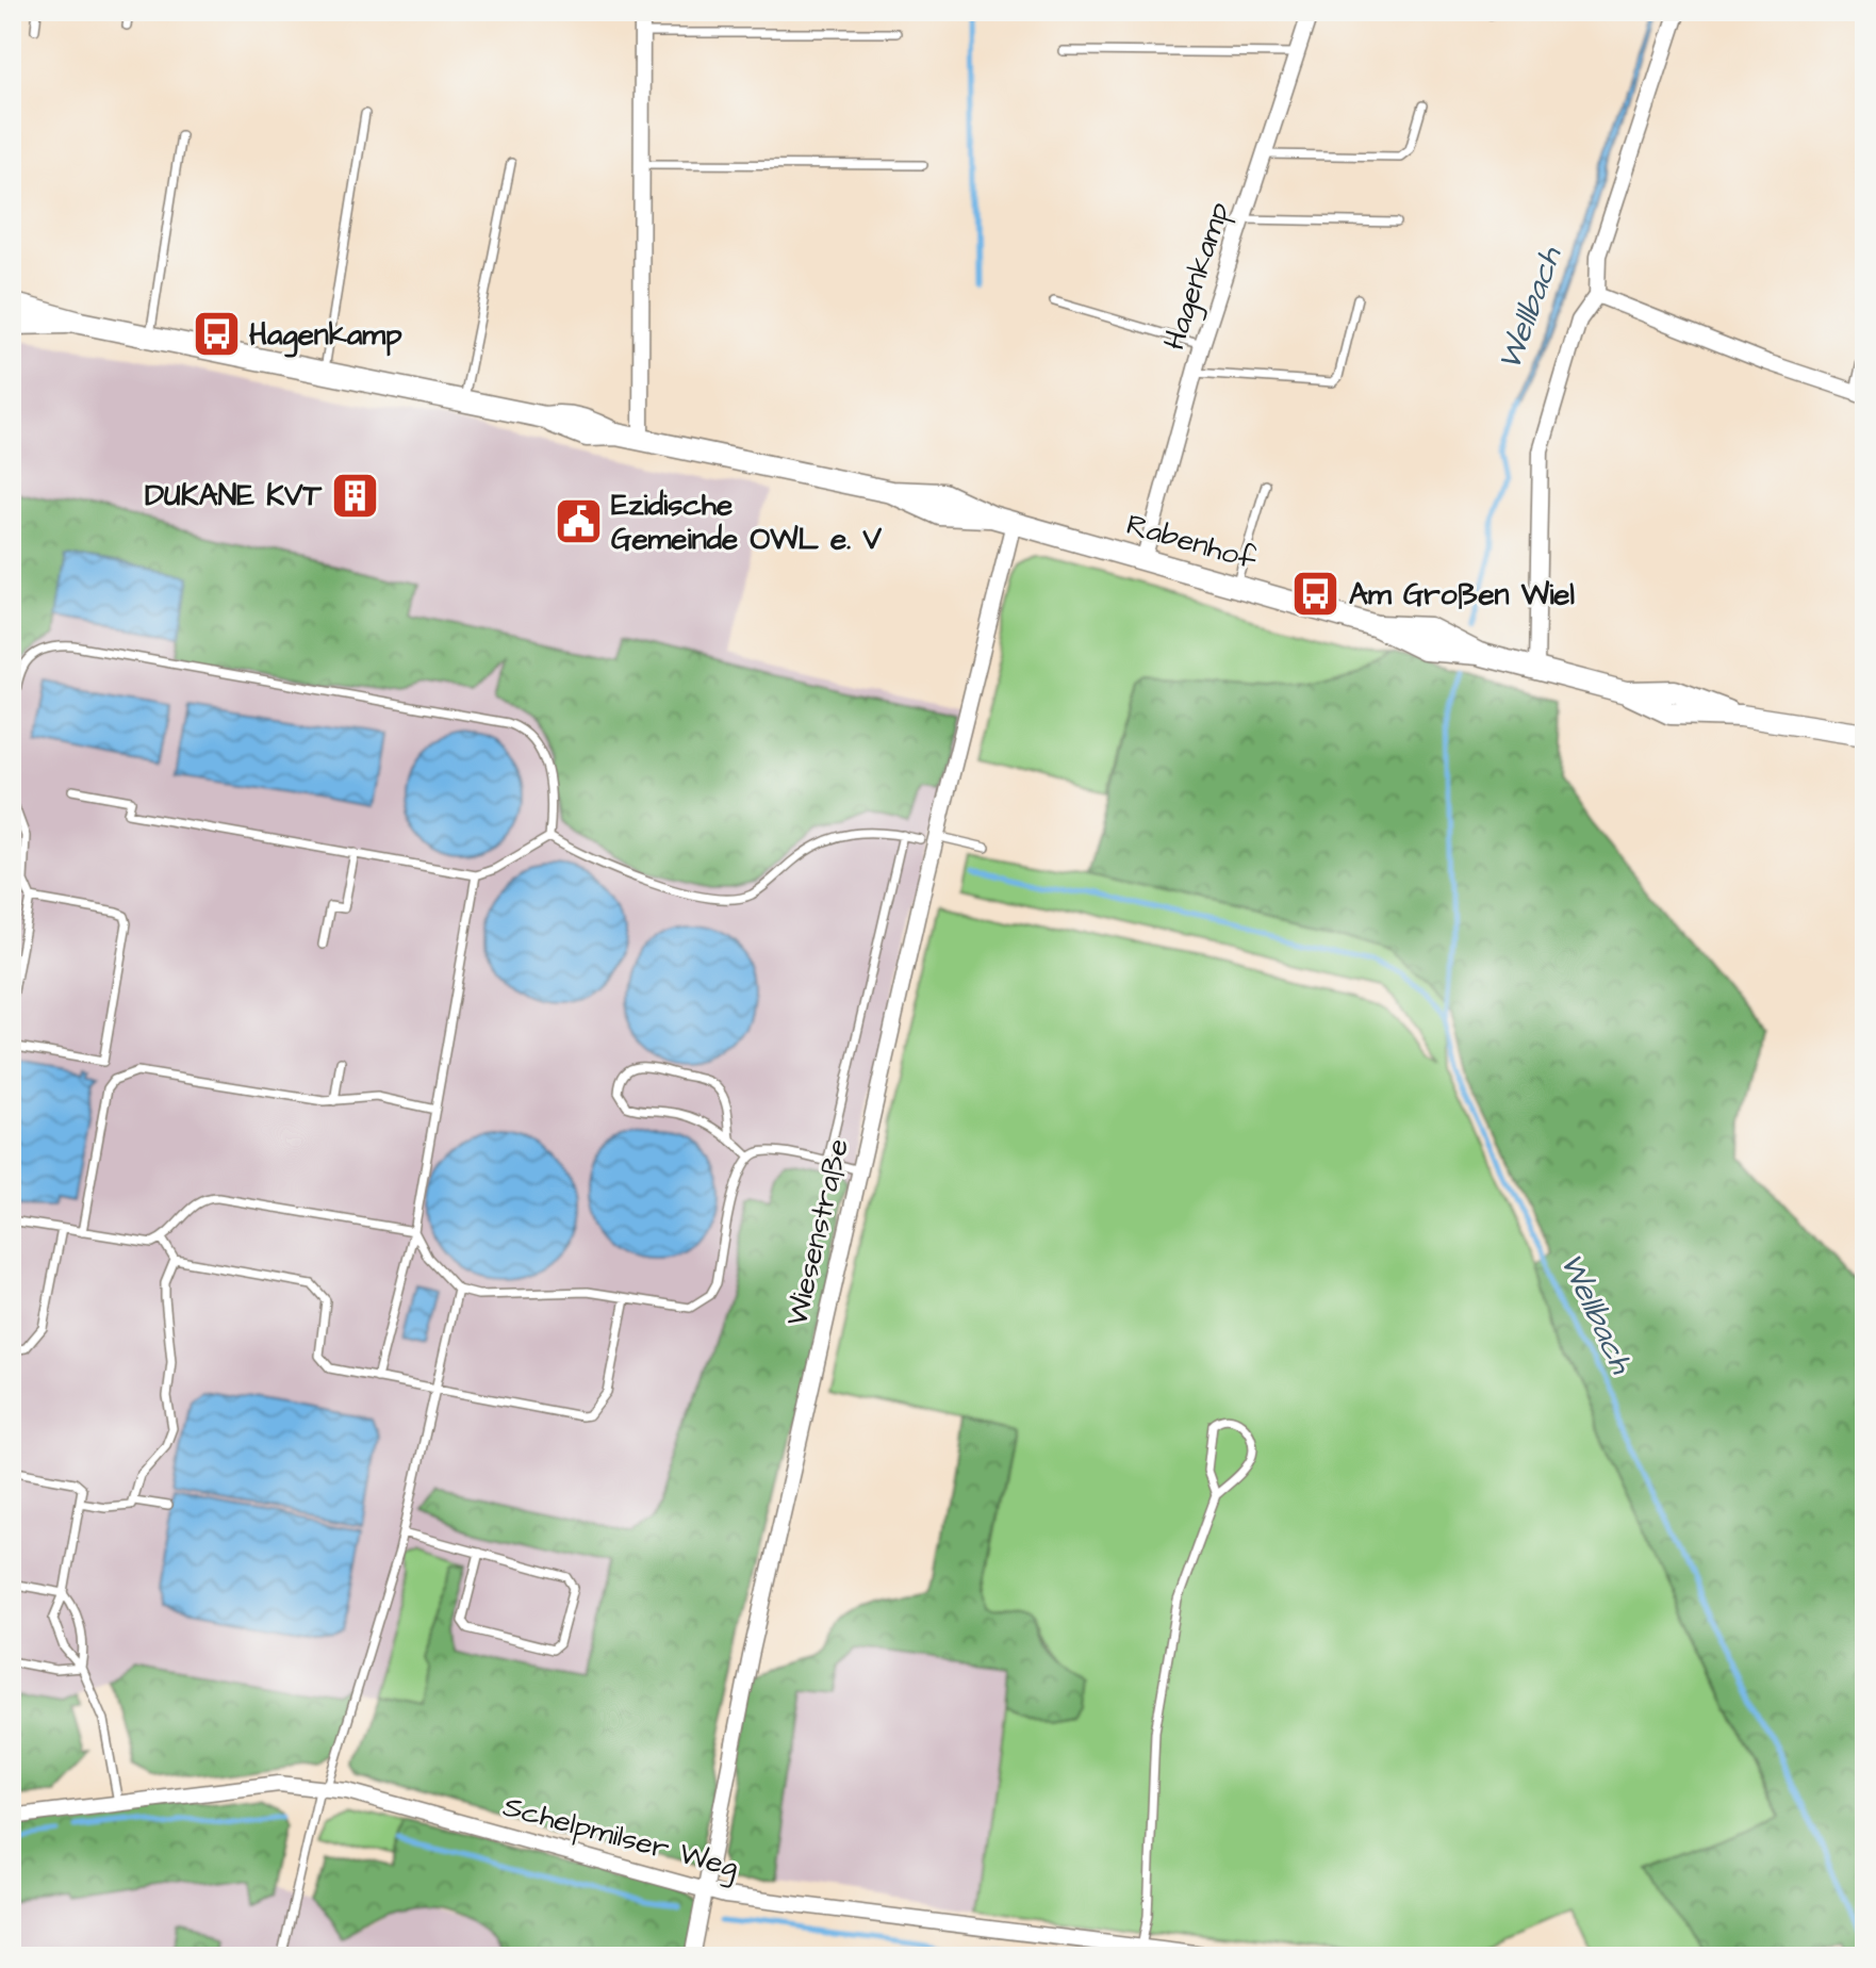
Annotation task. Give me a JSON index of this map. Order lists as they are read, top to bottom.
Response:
{
  "streets": {
    "street": [
      "Hagenkamp",
      "Rabenhof",
      "Wiesenstraße",
      "Schelpmilser Weg"
    ]
  },
  "crossings": [
    ["Hagenkamp", "Rabenhof"],
    ["Rabenhof", "Wiesenstraße"],
    ["Wiesenstraße", "Schelpmilser Weg"]
  ],
  "water": ["Wellbach"],
  "places": {
    "bus stop": ["Hagenkamp", "Am Großen Wiel"],
    "building": ["DUKANE KVT"],
    "public building": ["Ezidische Gemeinde OWL e. V"]
  }
}
